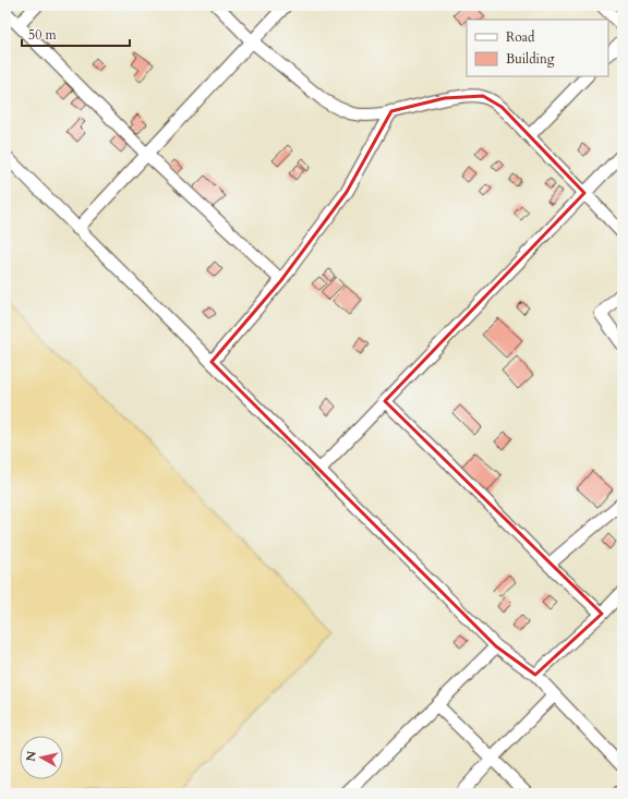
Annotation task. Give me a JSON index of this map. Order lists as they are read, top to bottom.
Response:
{
  "legend": ["Road", "Building"],
  "scale_bar": "50 m",
  "north": "left"
}
